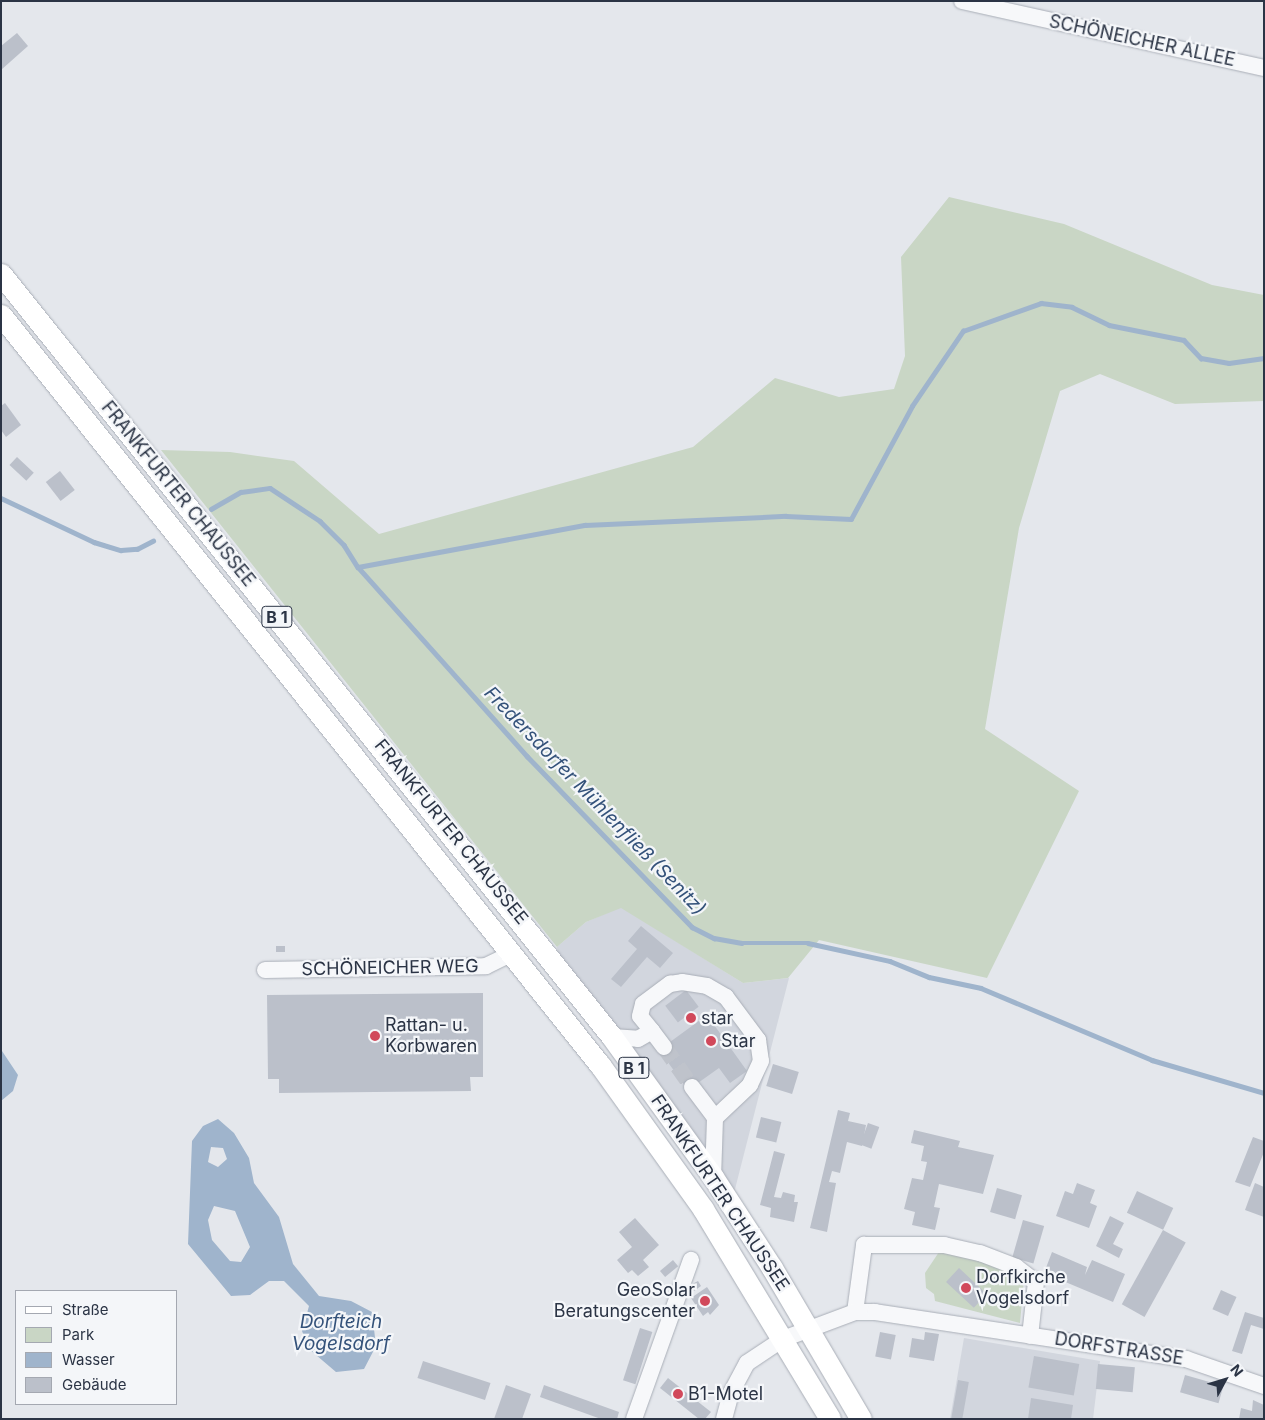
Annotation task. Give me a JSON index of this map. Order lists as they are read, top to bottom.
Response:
{
  "streets": {
    "main road": ["FRANKFURTER CHAUSSEE", "B 1"],
    "street": ["SCHÖNEICHER ALLEE", "SCHÖNEICHER WEG", "DORFSTRASSE"]
  },
  "crossings": [
    ["FRANKFURTER CHAUSSEE", "SCHÖNEICHER WEG"],
    ["FRANKFURTER CHAUSSEE", "DORFSTRASSE"]
  ],
  "water": ["Fredersdorfer Mühlenfließ (Senitz)", "Dorfteich Vogelsdorf"],
  "places": [
    "star",
    "Rattan- u. Korbwaren",
    "Star",
    "Dorfkirche Vogelsdorf",
    "GeoSolar Beratungscenter",
    "B1-Motel"
  ],
  "legend": [
    "Straße",
    "Park",
    "Wasser",
    "Gebäude"
  ],
  "north": "top right"
}
